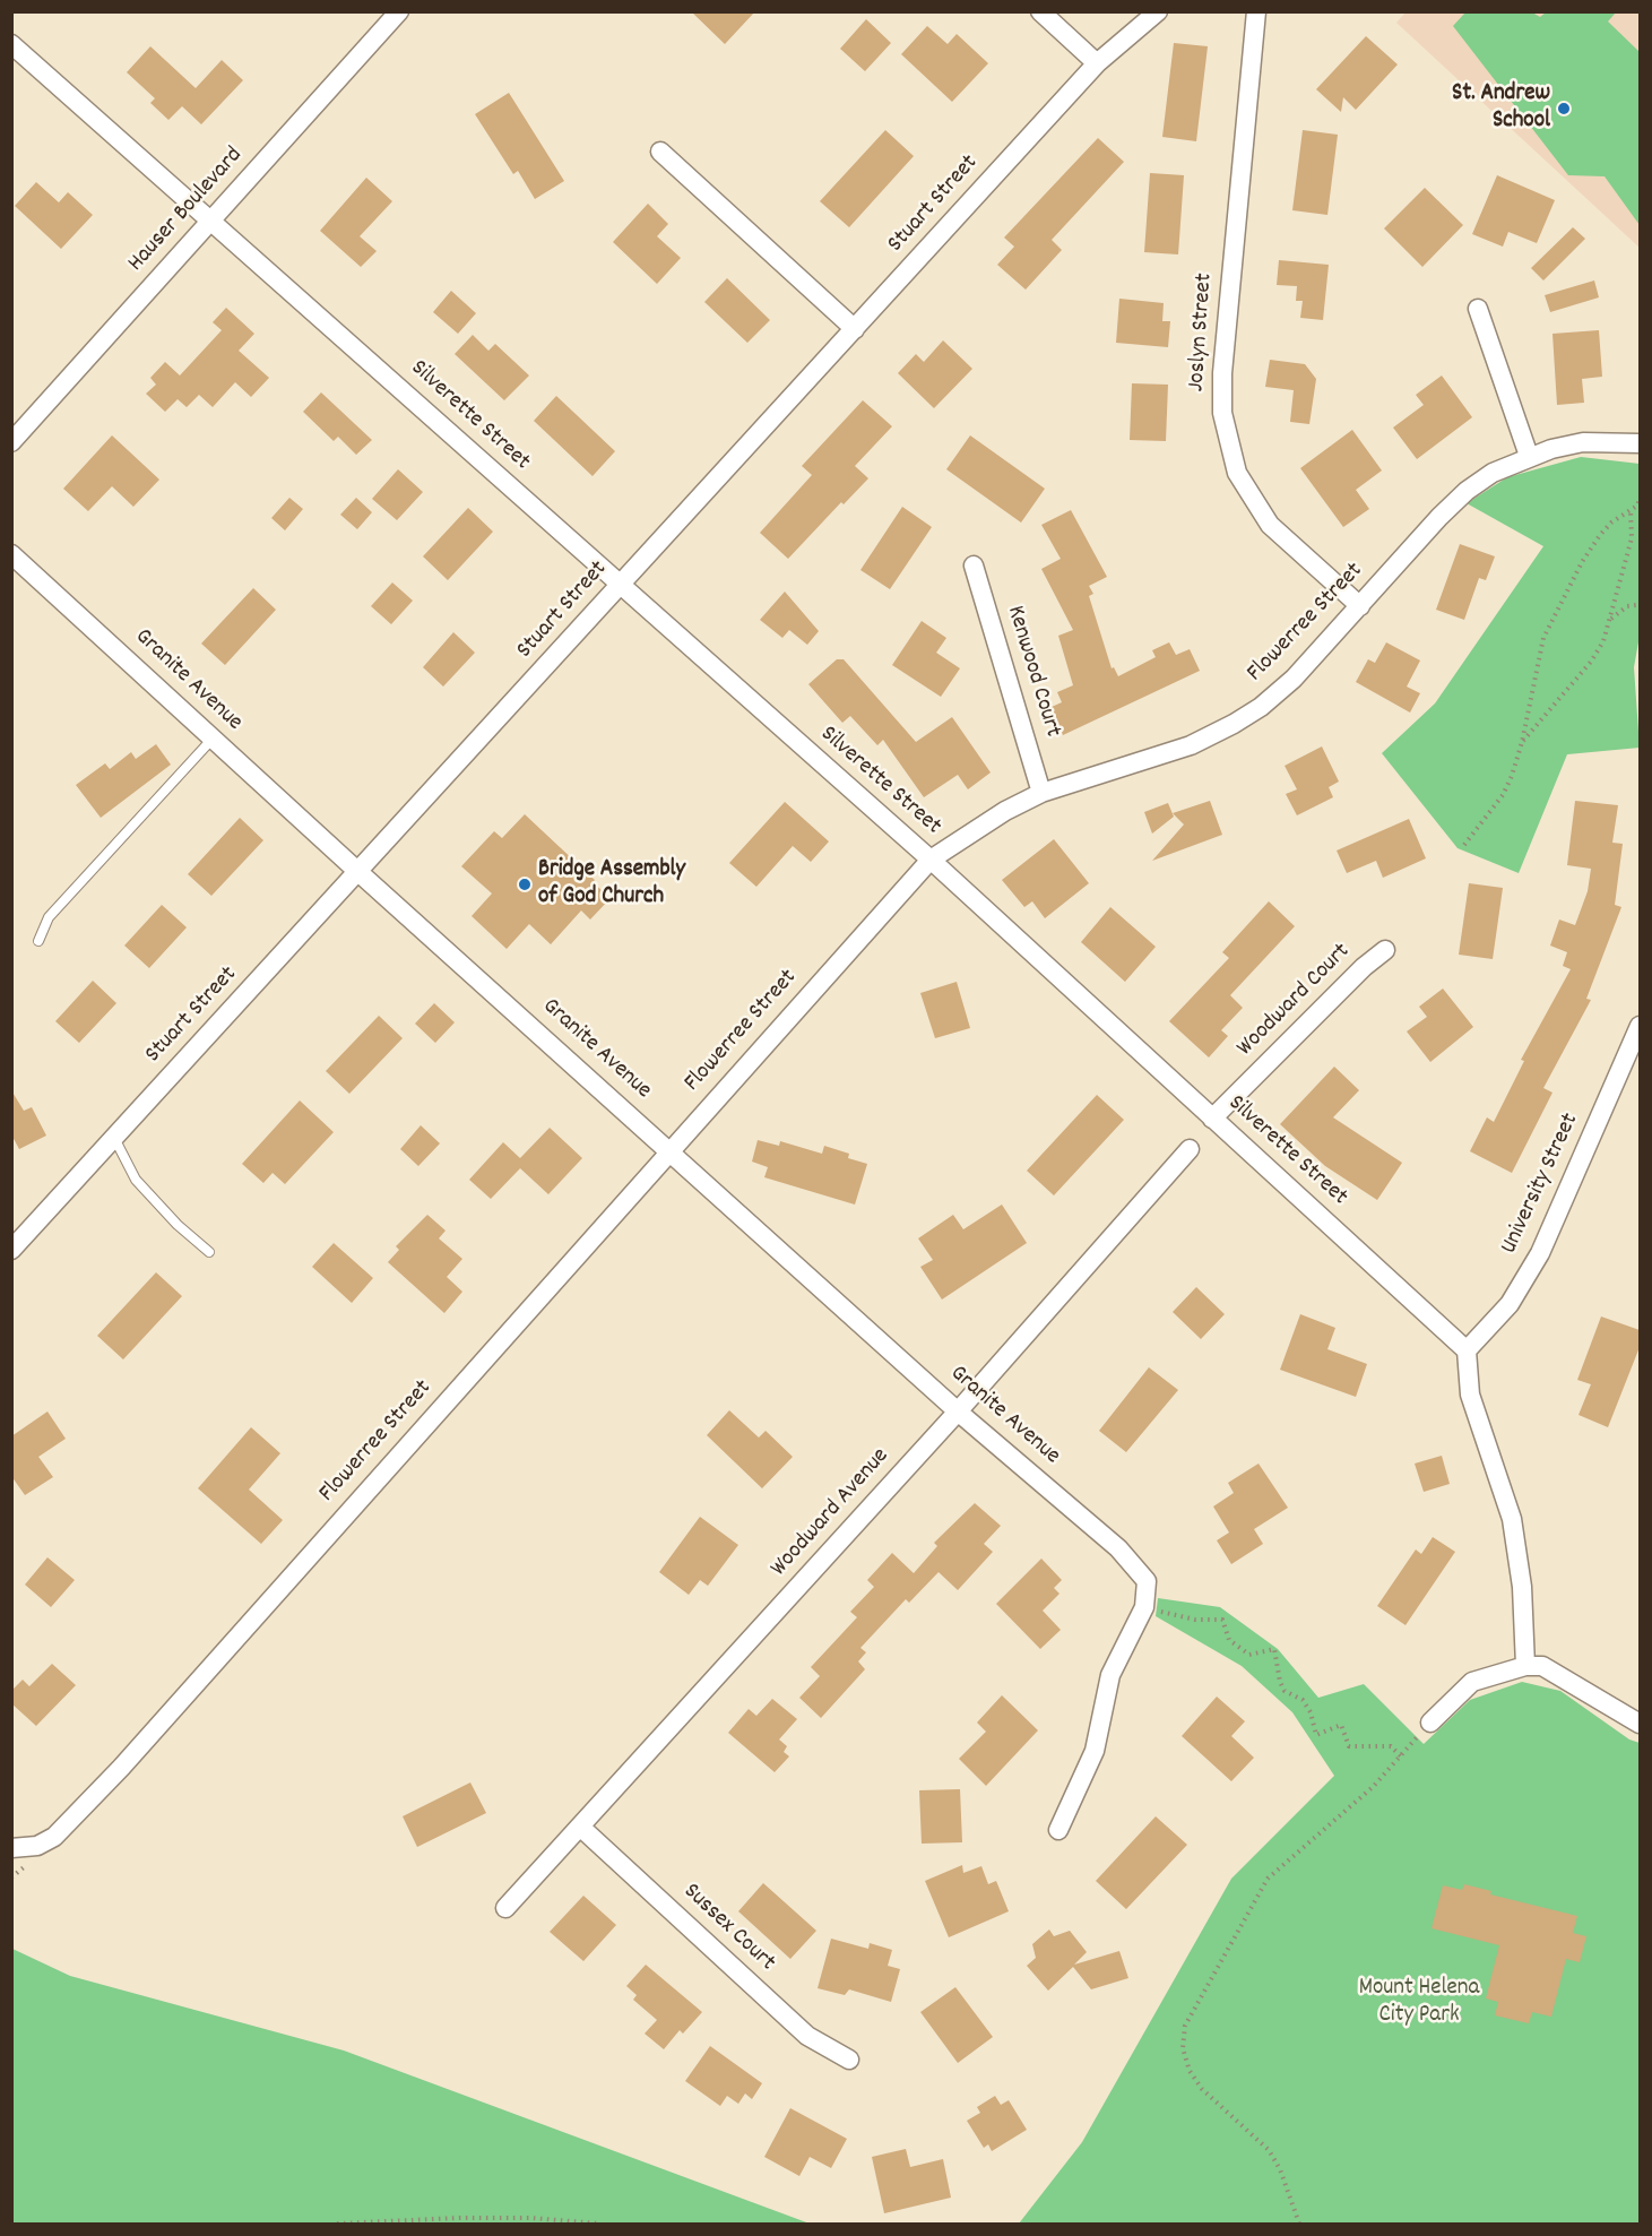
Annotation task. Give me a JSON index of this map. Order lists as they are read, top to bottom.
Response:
{
  "streets": {
    "street": [
      "Stuart Street",
      "Hauser Boulevard",
      "Joslyn Street",
      "Silverette Street",
      "Flowerree Street",
      "Kenwood Court",
      "Granite Avenue",
      "Woodward Court",
      "University Street",
      "Woodward Avenue",
      "Sussex Court"
    ]
  },
  "crossings": [
    ["Stuart Street", "Silverette Street"],
    ["Stuart Street", "Granite Avenue"],
    ["Hauser Boulevard", "Silverette Street"],
    ["Joslyn Street", "Flowerree Street"],
    ["Silverette Street", "Flowerree Street"],
    ["Silverette Street", "Woodward Court"],
    ["Silverette Street", "University Street"],
    ["Flowerree Street", "Kenwood Court"],
    ["Flowerree Street", "Granite Avenue"],
    ["Granite Avenue", "Woodward Avenue"],
    ["Woodward Avenue", "Sussex Court"]
  ],
  "parks": ["Mount Helena City Park"],
  "places": ["St. Andrew School", "Bridge Assembly of God Church"]
}
